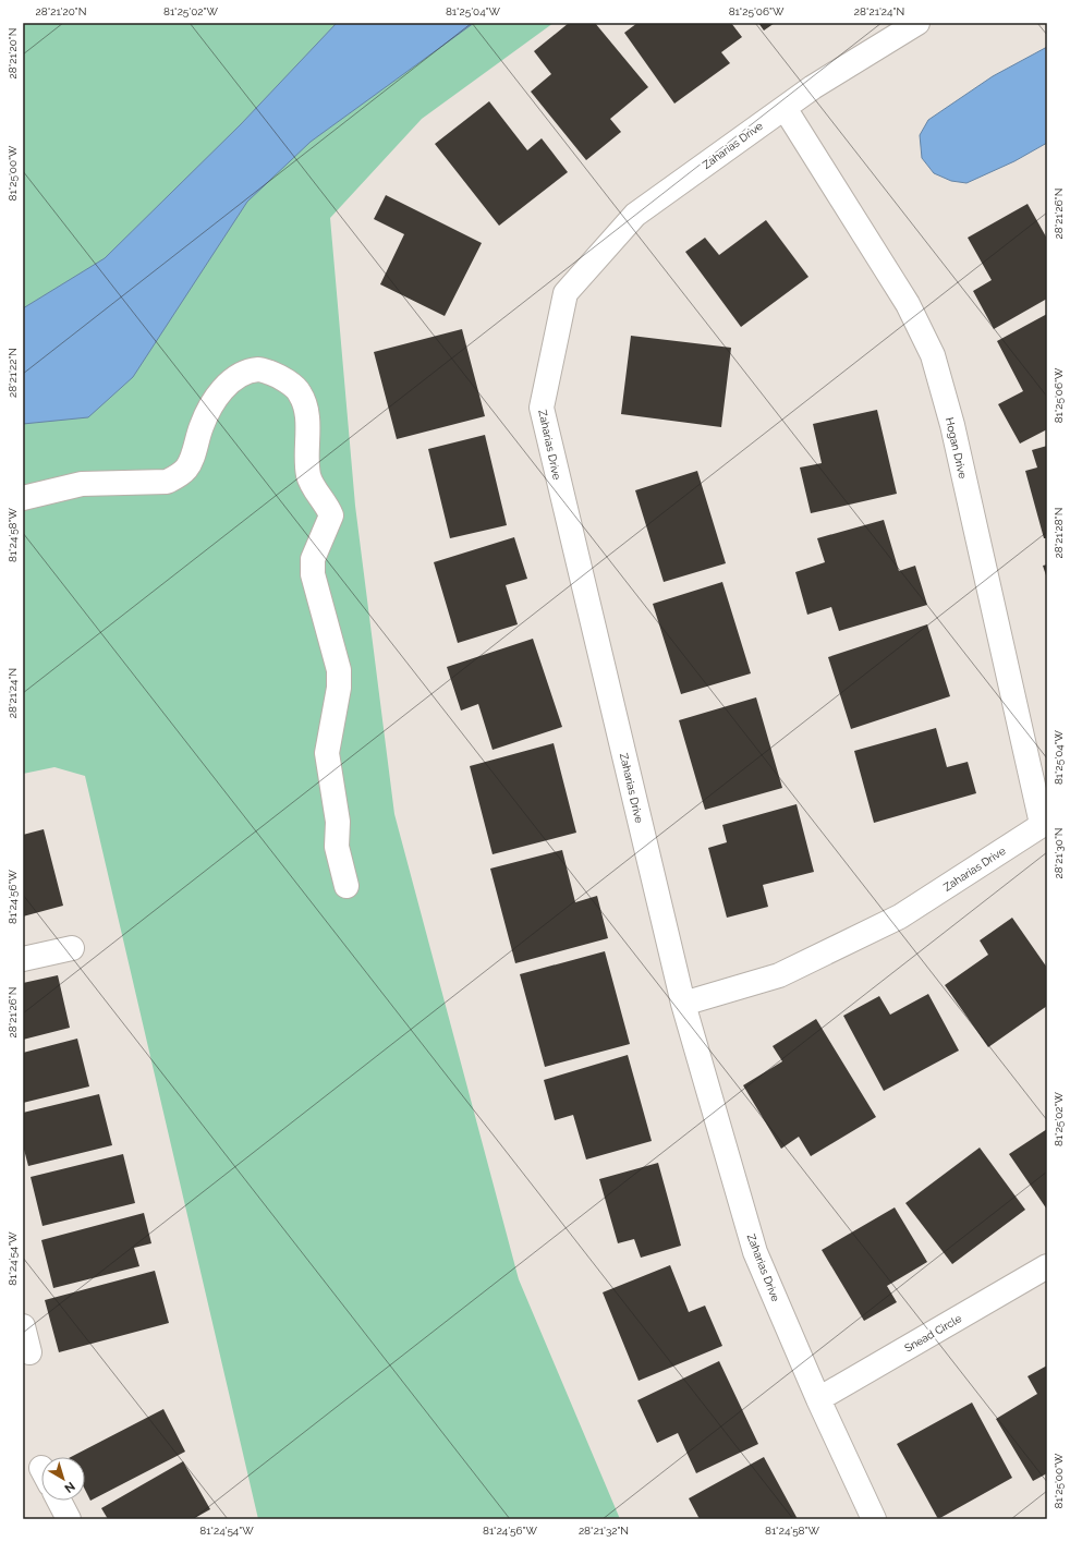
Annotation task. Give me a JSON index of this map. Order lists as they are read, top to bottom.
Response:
{
  "streets": {
    "street": ["Zaharias Drive", "Hogan Drive", "Snead Circle"]
  },
  "crossings": [
    ["Zaharias Drive", "Hogan Drive"],
    ["Zaharias Drive", "Snead Circle"]
  ],
  "north": "bottom right",
  "coordinates": [
    "28°21'20\"N",
    "81°25'02\"W",
    "81°25'04\"W",
    "81°25'06\"W",
    "28°21'24\"N",
    "81°25'00\"W",
    "28°21'26\"N",
    "28°21'22\"N",
    "28°21'28\"N",
    "81°24'58\"W",
    "28°21'30\"N",
    "81°24'56\"W",
    "81°24'54\"W",
    "28°21'32\"N"
  ]
}
